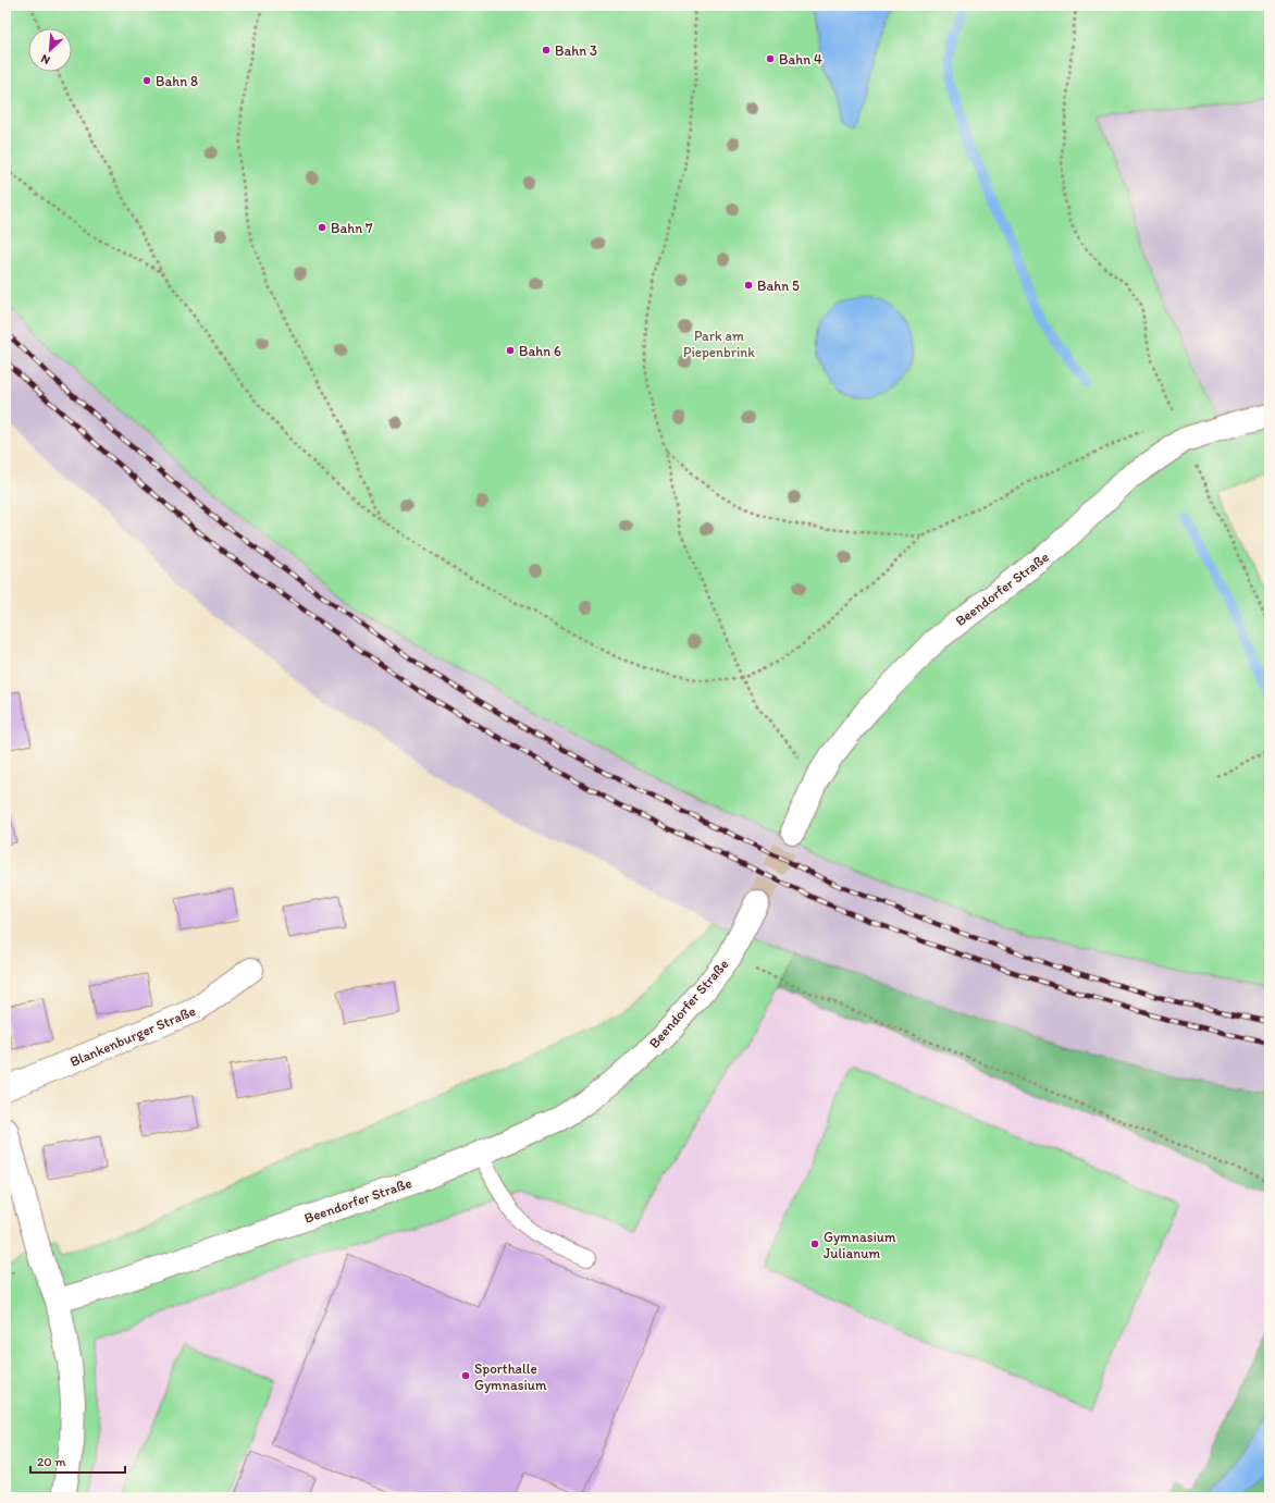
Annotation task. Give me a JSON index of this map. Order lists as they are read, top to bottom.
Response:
{
  "streets": {
    "street": ["Beendorfer Straße", "Blankenburger Straße"]
  },
  "parks": ["Park am Piepenbrink"],
  "places": [
    "Bahn 3",
    "Bahn 4",
    "Bahn 8",
    "Bahn 7",
    "Bahn 5",
    "Bahn 6",
    "Gymnasium Julianum",
    "Sporthalle Gymnasium"
  ],
  "scale_bar": "20 m",
  "north": "bottom left"
}
